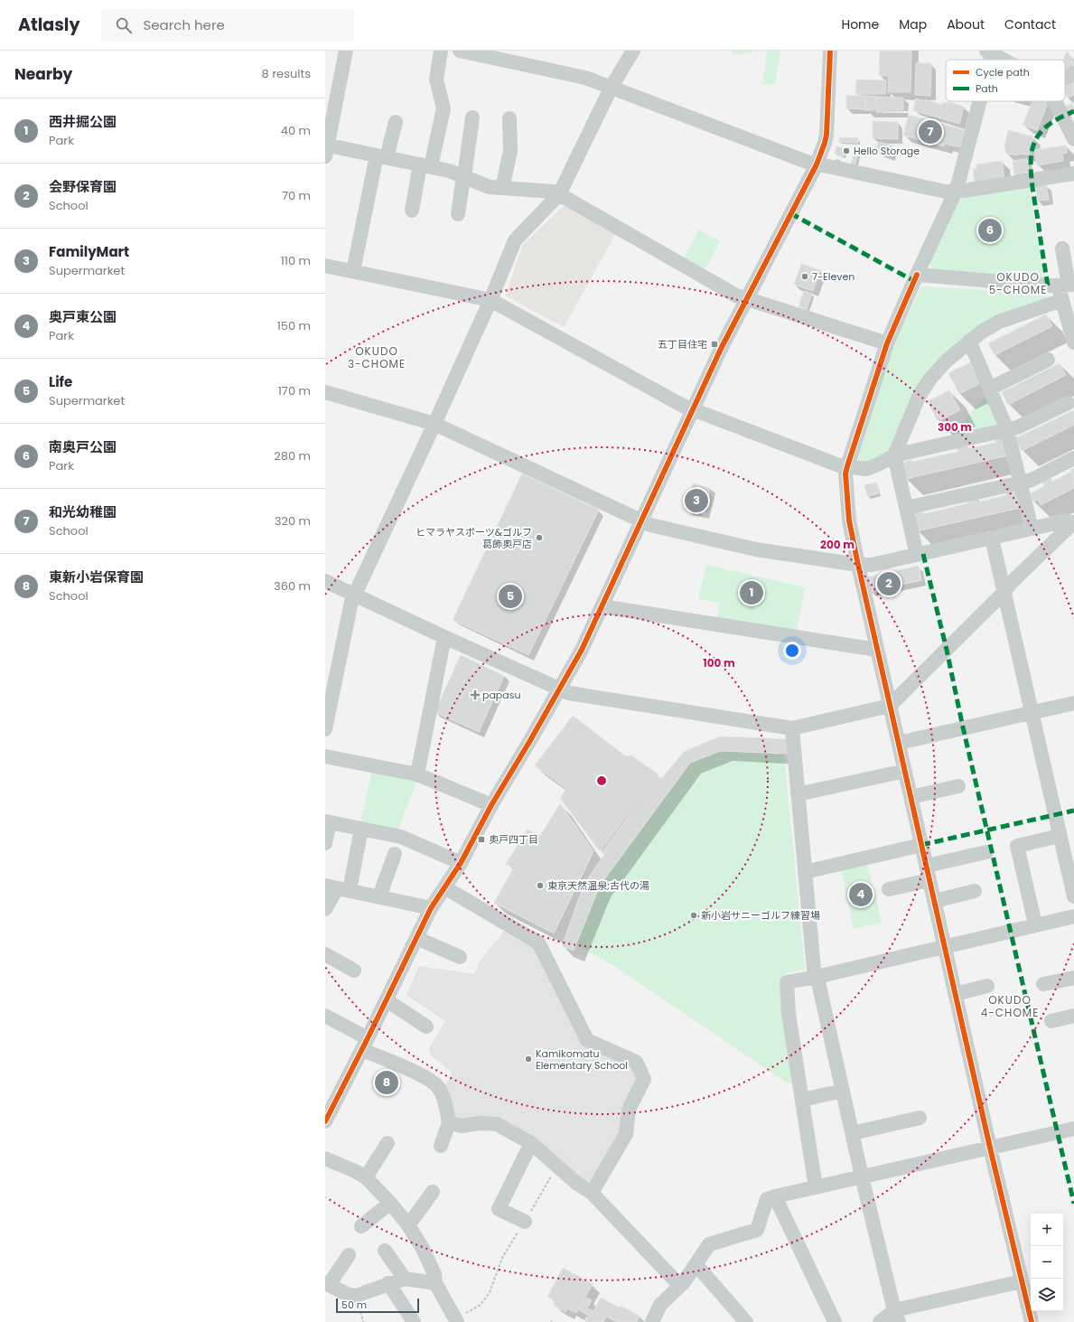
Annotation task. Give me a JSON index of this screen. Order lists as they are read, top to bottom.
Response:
{
  "districts": ["OKUDO 5-CHOME", "OKUDO 3-CHOME", "OKUDO 4-CHOME"],
  "places": {
    "other": [
      "Hello Storage",
      "7-Eleven",
      "ヒマラヤスポーツ&ゴルフ 葛飾奥戸店",
      "東京天然温泉;古代の湯",
      "新小岩サニーゴルフ練習場",
      "Kamikomatu Elementary School"
    ],
    "transit": ["五丁目住宅", "奥戸四丁目"],
    "health": ["papasu"]
  },
  "legend": ["Cycle path", "Path"],
  "scale_bar": "50 m",
  "page": {
    "header": "Atlasly",
    "search": "Search here",
    "nav": [
      "Home",
      "Map",
      "About",
      "Contact"
    ],
    "heading": ["Nearby", "8 results"],
    "list": [
      {
        "mark": "1",
        "name": "西井掘公園",
        "note": "Park",
        "value": "40 m"
      },
      {
        "mark": "2",
        "name": "会野保育園",
        "note": "School",
        "value": "70 m"
      },
      {
        "mark": "3",
        "name": "FamilyMart",
        "note": "Supermarket",
        "value": "110 m"
      },
      {
        "mark": "4",
        "name": "奥戸東公園",
        "note": "Park",
        "value": "150 m"
      },
      {
        "mark": "5",
        "name": "Life",
        "note": "Supermarket",
        "value": "170 m"
      },
      {
        "mark": "6",
        "name": "南奥戸公園",
        "note": "Park",
        "value": "280 m"
      },
      {
        "mark": "7",
        "name": "和光幼稚園",
        "note": "School",
        "value": "320 m"
      },
      {
        "mark": "8",
        "name": "東新小岩保育園",
        "note": "School",
        "value": "360 m"
      }
    ],
    "pins": [
      "7",
      "6",
      "3",
      "2",
      "1",
      "5",
      "4",
      "8"
    ],
    "map_buttons": ["+", "−"],
    "scale": "50 m"
  },
  "rings": ["300 m", "200 m", "100 m"]
}
